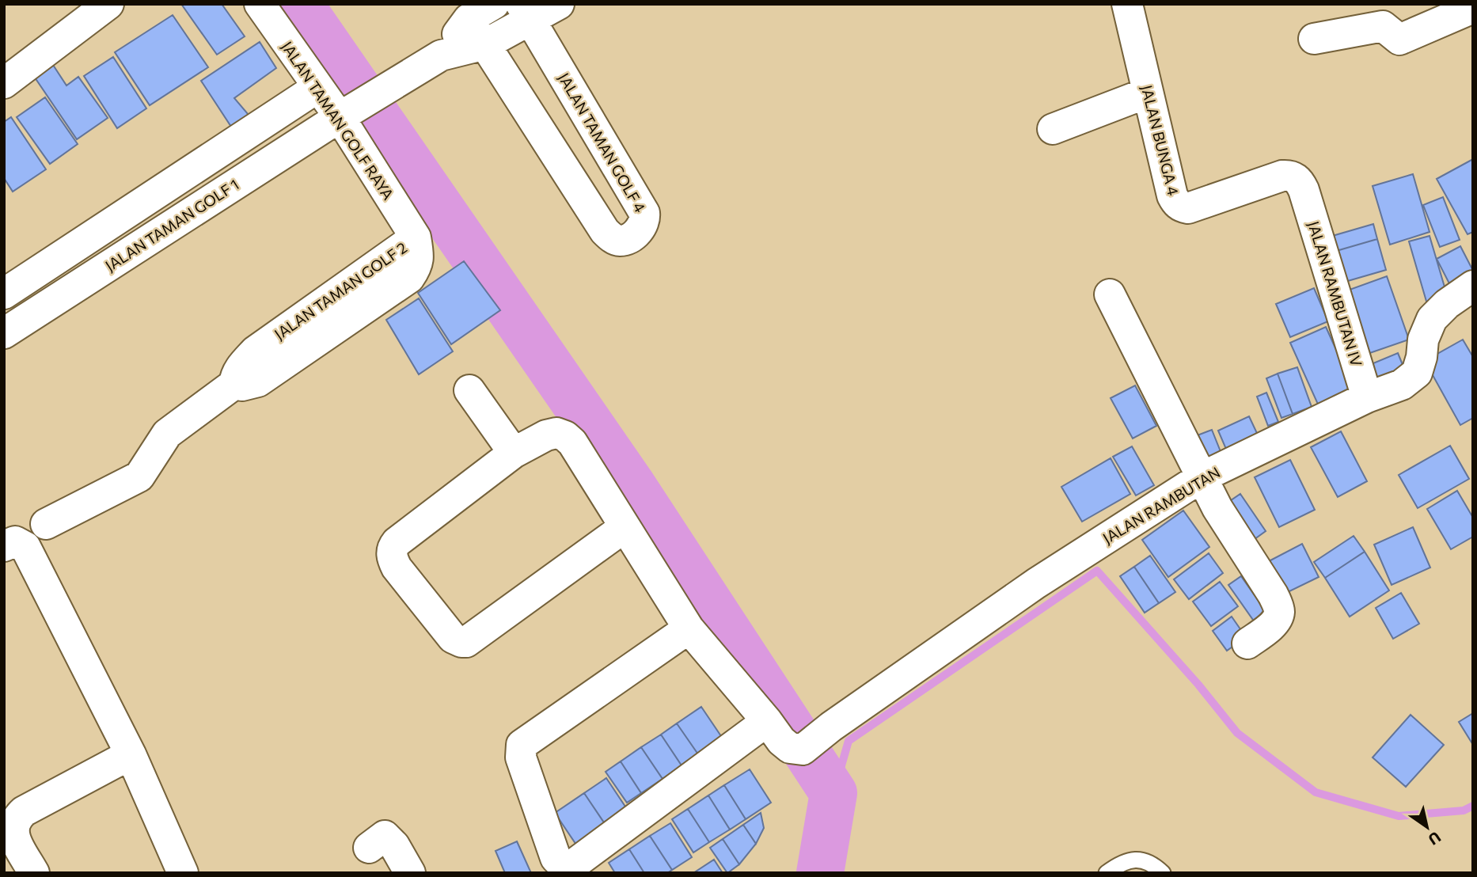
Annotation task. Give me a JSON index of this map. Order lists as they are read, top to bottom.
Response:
{
  "streets": {
    "street": [
      "JALAN TAMAN GOLF RAYA",
      "JALAN BUNGA 4",
      "JALAN TAMAN GOLF 4",
      "JALAN TAMAN GOLF 1",
      "JALAN TAMAN GOLF 2",
      "JALAN RAMBUTAN IV",
      "JALAN RAMBUTAN"
    ]
  },
  "crossings": [
    ["JALAN TAMAN GOLF RAYA", "JALAN TAMAN GOLF 1"],
    ["JALAN TAMAN GOLF RAYA", "JALAN TAMAN GOLF 2"],
    ["JALAN BUNGA 4", "JALAN RAMBUTAN IV"],
    ["JALAN RAMBUTAN IV", "JALAN RAMBUTAN"]
  ],
  "north": "bottom right"
}
